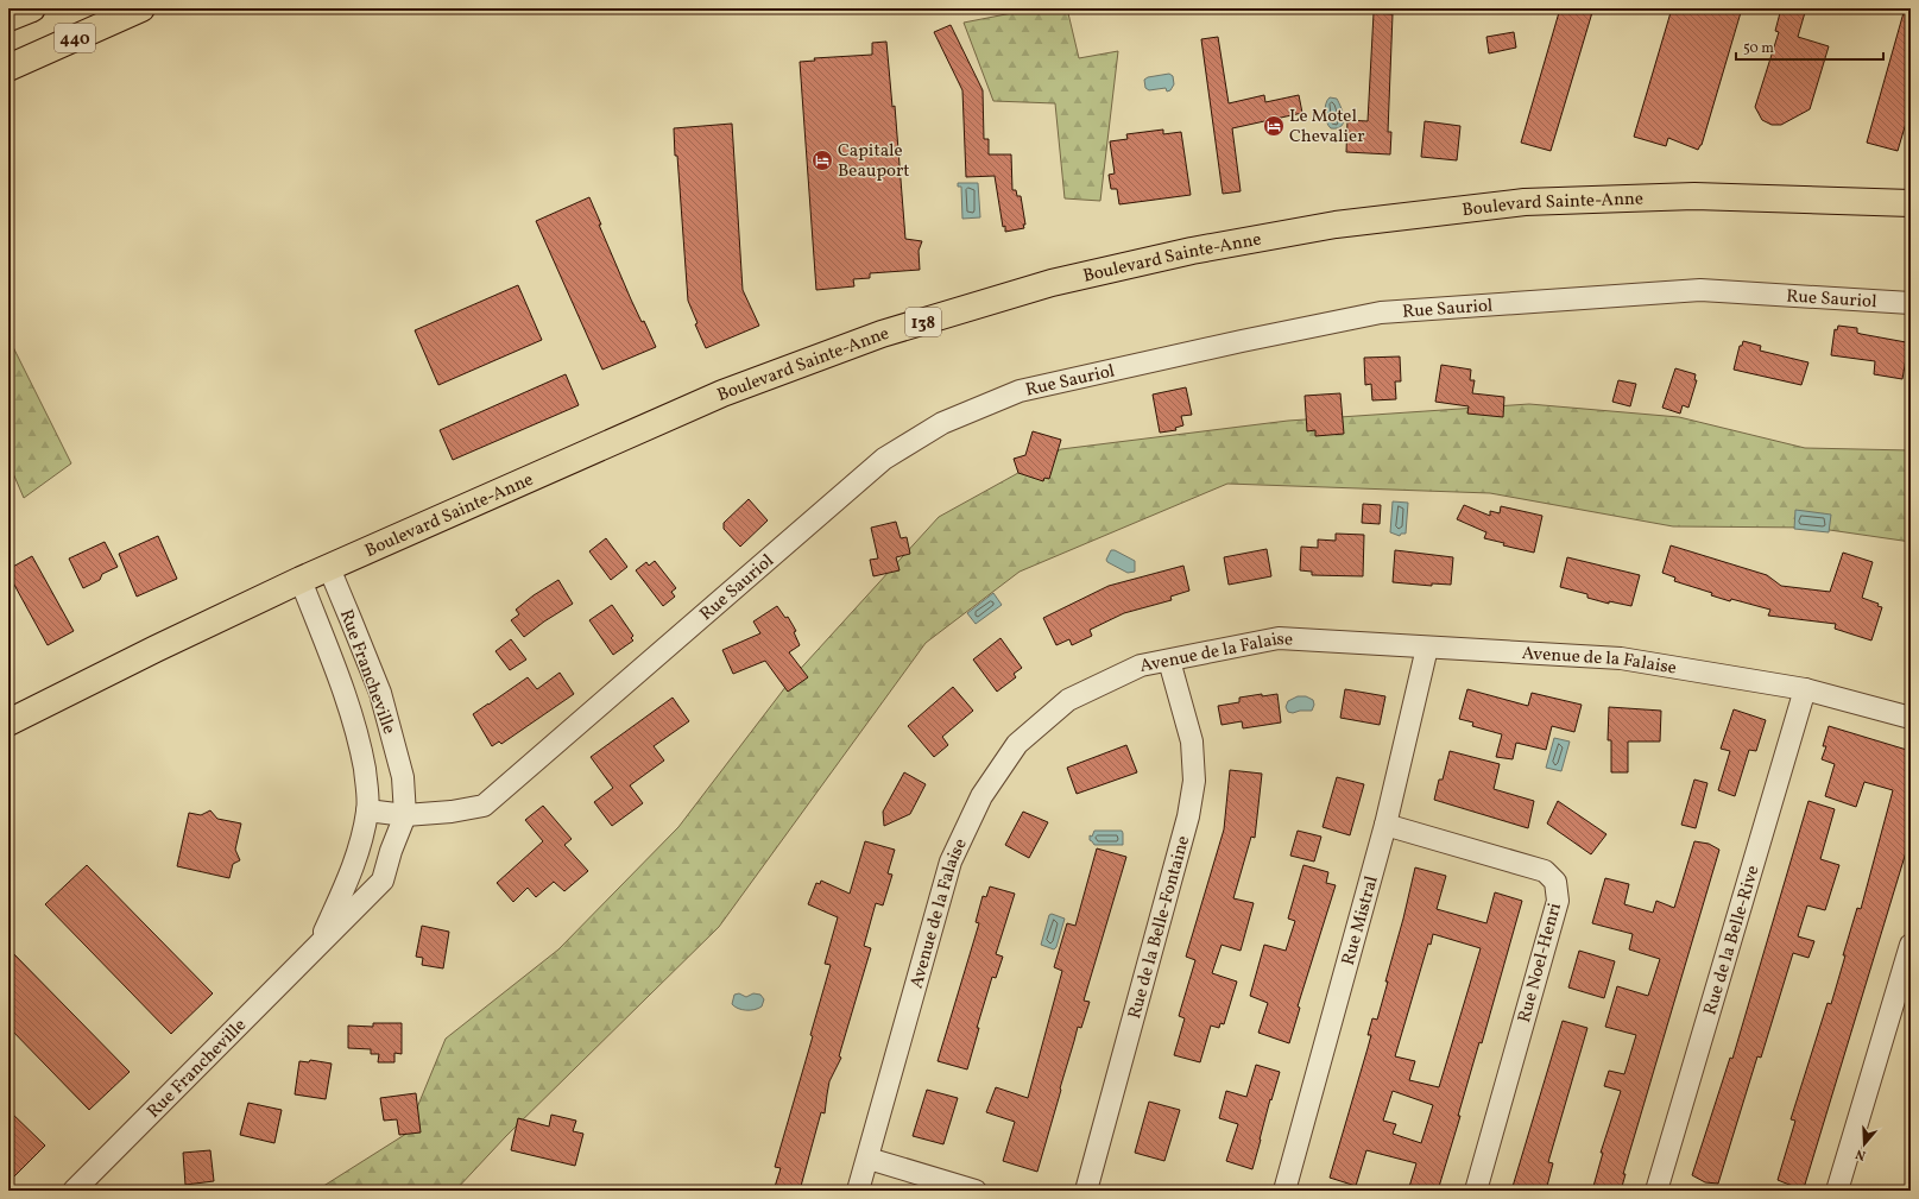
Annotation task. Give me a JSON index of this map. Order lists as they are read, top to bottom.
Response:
{
  "streets": {
    "main road": ["440", "Boulevard Sainte-Anne", "138"],
    "street": [
      "Rue Sauriol",
      "Avenue de la Falaise",
      "Rue Francheville",
      "Rue Mistral",
      "Rue de la Belle-Fontaine",
      "Rue de la Belle-Rive",
      "Rue Noel-Henri"
    ]
  },
  "crossings": [
    ["Boulevard Sainte-Anne", "Rue Francheville"],
    ["Rue Sauriol", "Rue Francheville"],
    ["Avenue de la Falaise", "Rue Mistral"],
    ["Avenue de la Falaise", "Rue de la Belle-Fontaine"],
    ["Avenue de la Falaise", "Rue de la Belle-Rive"],
    ["Rue Mistral", "Rue Noel-Henri"]
  ],
  "places": {
    "hotel": ["Le Motel Chevalier", "Capitale Beauport"]
  },
  "scale_bar": "50 m",
  "north": "bottom"
}
